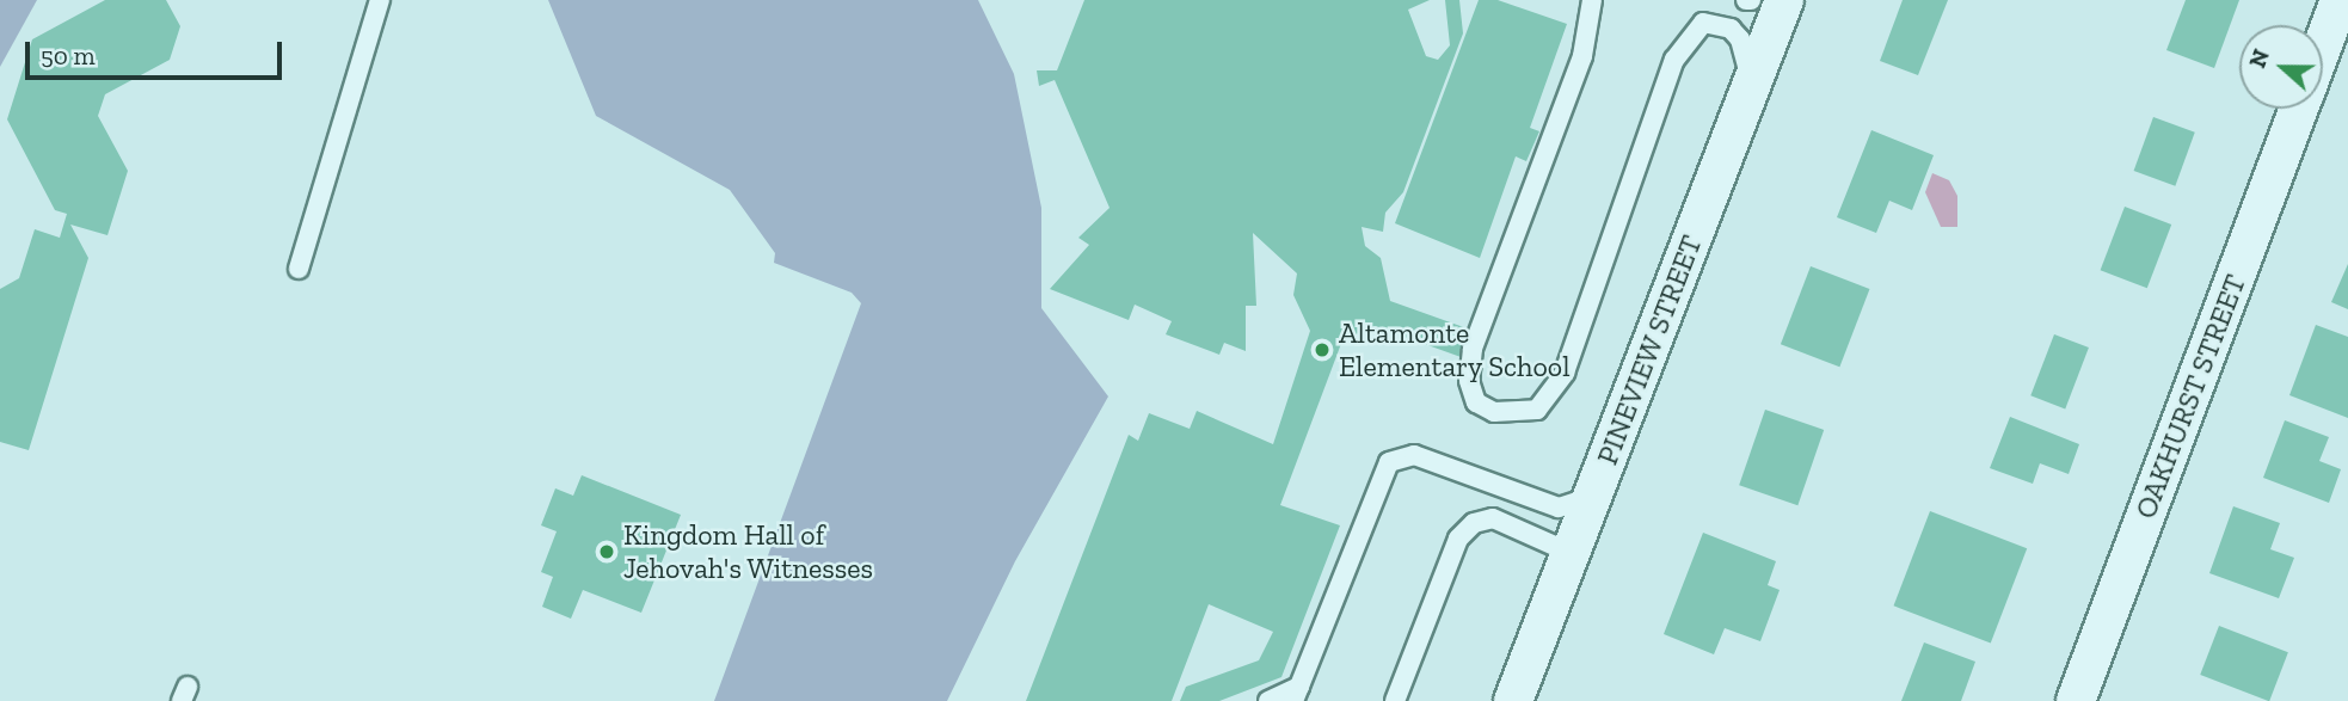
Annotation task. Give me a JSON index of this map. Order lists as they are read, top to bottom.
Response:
{
  "streets": {
    "street": ["PINEVIEW STREET", "OAKHURST STREET"]
  },
  "places": ["Altamonte Elementary School", "Kingdom Hall of Jehovah's Witnesses"],
  "scale_bar": "50 m",
  "north": "left"
}
